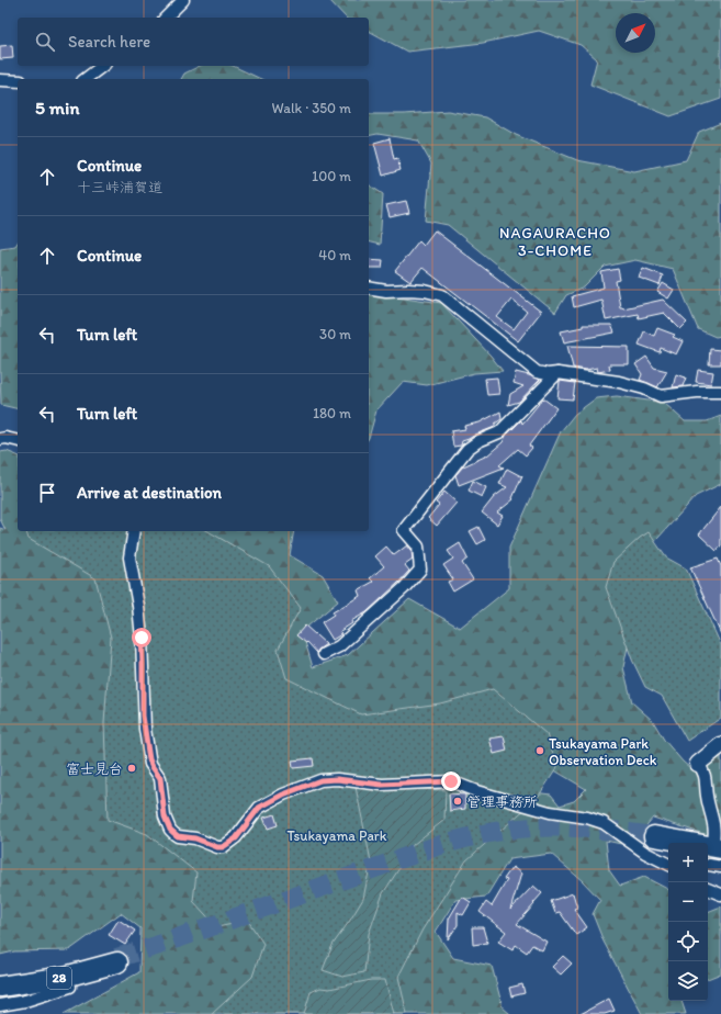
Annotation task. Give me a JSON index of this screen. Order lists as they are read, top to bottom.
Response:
{
  "streets": {
    "highway": ["28"]
  },
  "districts": ["NAGAURACHO 3-CHOME"],
  "parks": ["Tsukayama Park"],
  "places": ["Tsukayama Park Observation Deck", "富士見台", "管理事務所"],
  "north": "top right",
  "page": {
    "search": "Search here",
    "heading": ["5 min", "Walk · 350 m"],
    "list": [
      ["Continue", "十三峠浦賀道", "100 m"],
      ["Continue", "40 m"],
      ["Turn left", "30 m"],
      ["Turn left", "180 m"],
      "Arrive at destination"
    ],
    "map_buttons": ["+", "−"]
  }
}
